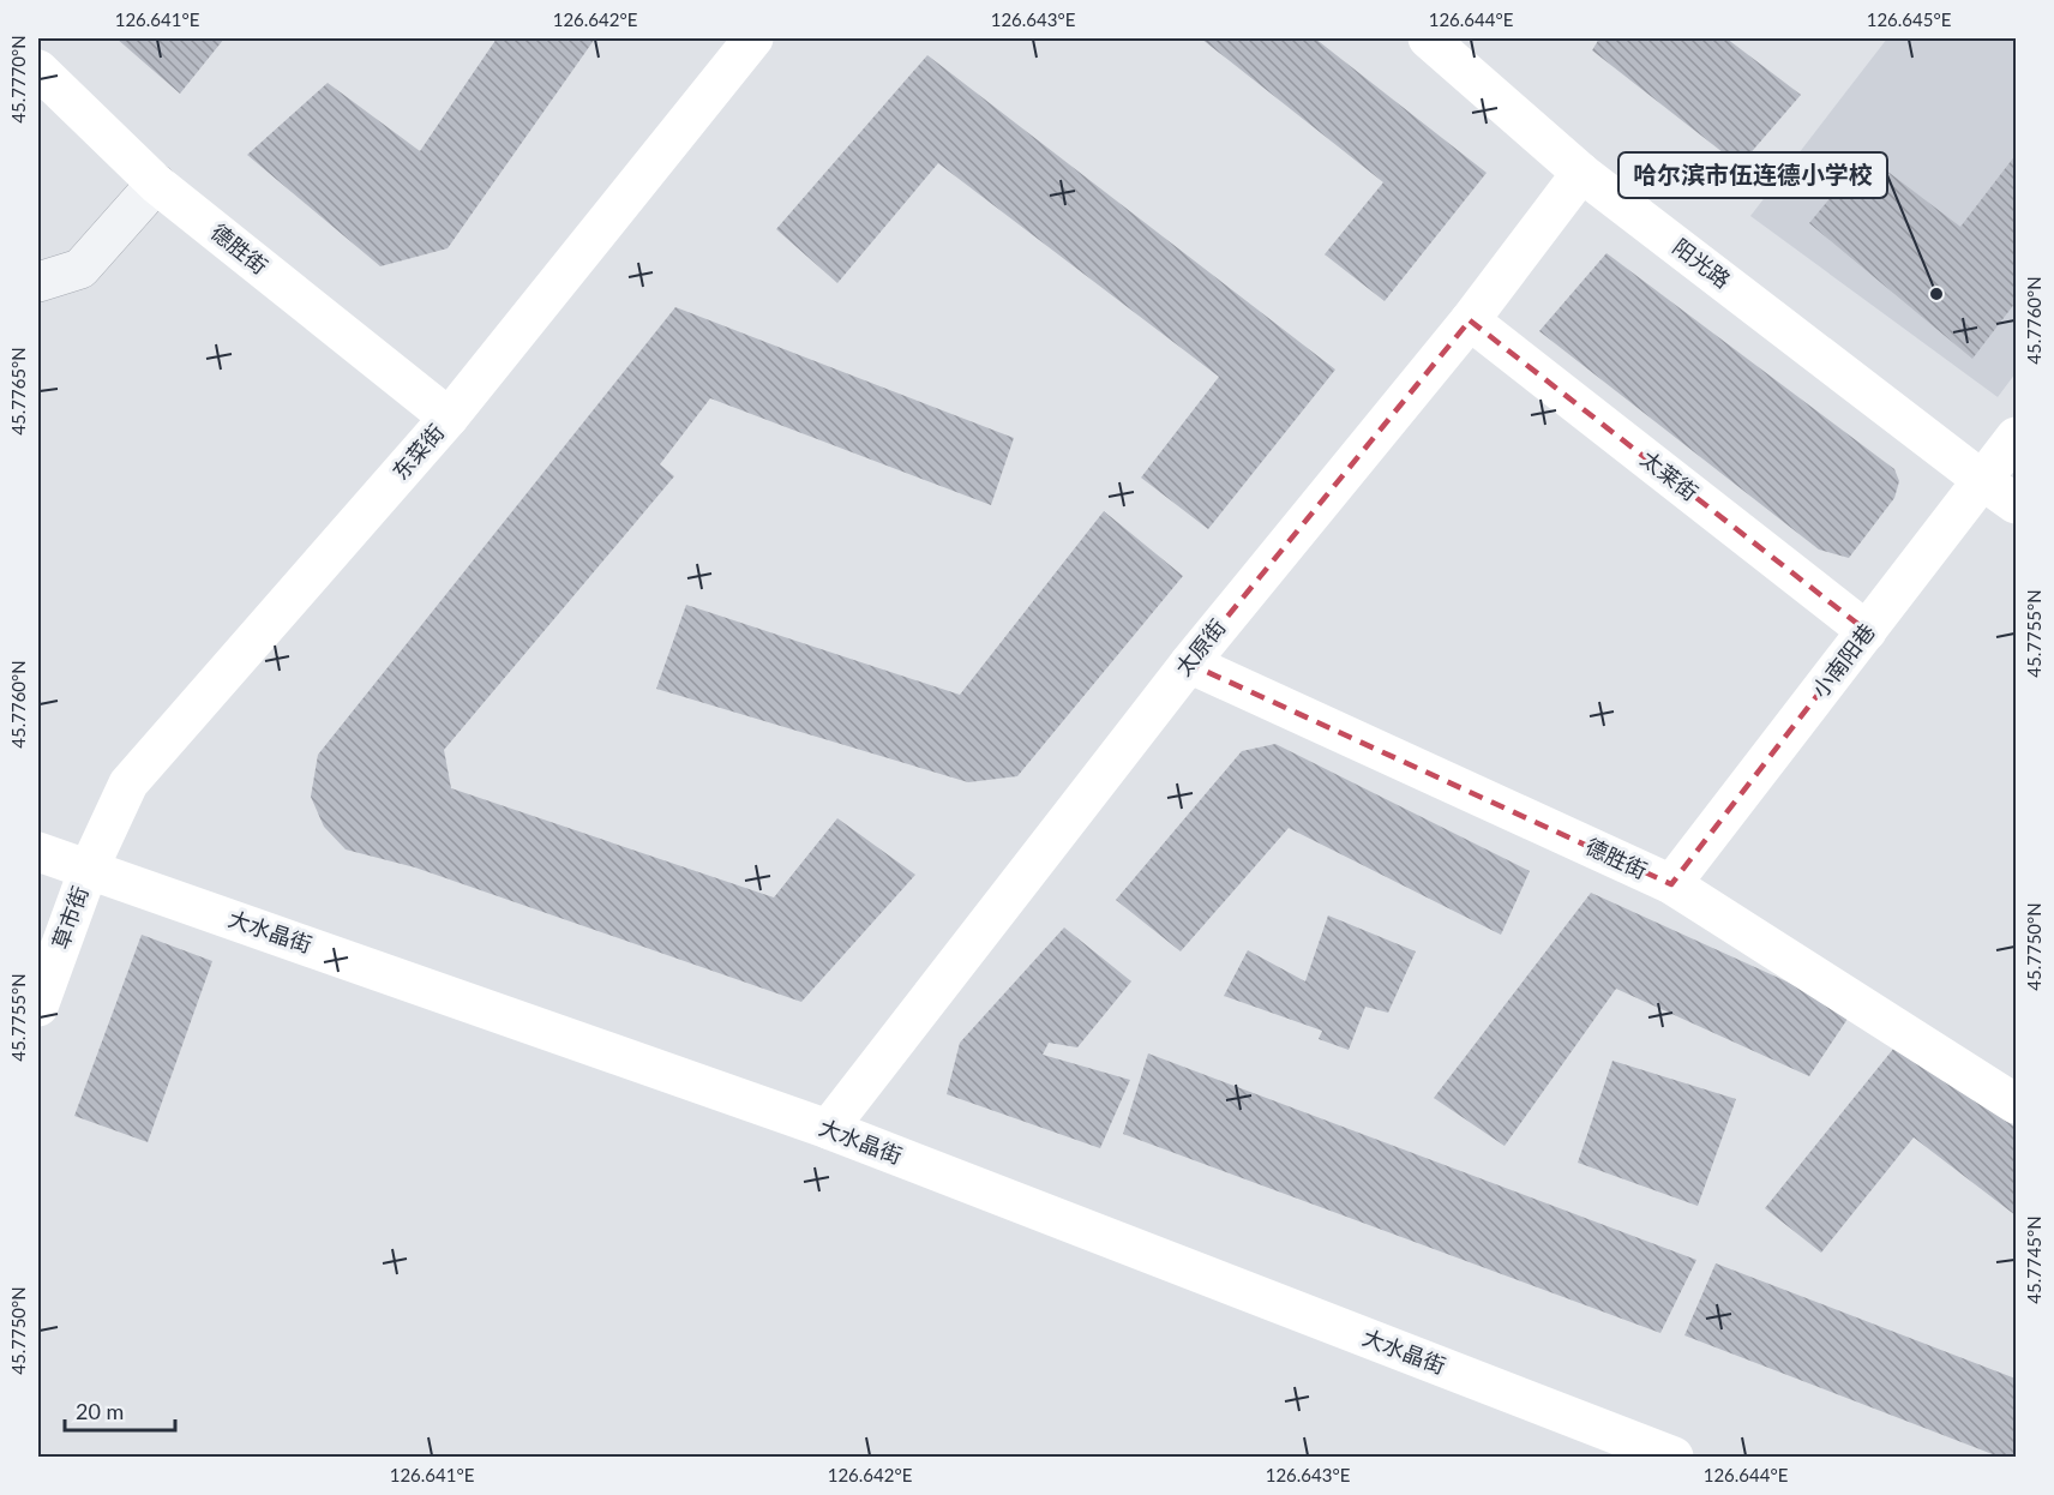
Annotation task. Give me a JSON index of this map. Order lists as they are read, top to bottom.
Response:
{
  "streets": {
    "street": [
      "德胜街",
      "阳光路",
      "东菜街",
      "太莱街",
      "太原街",
      "小南阳巷",
      "草市街",
      "大水晶街"
    ]
  },
  "crossings": [
    ["德胜街", "东菜街"],
    ["德胜街", "太原街"],
    ["德胜街", "小南阳巷"],
    ["阳光路", "太原街"],
    ["阳光路", "小南阳巷"],
    ["东菜街", "草市街"],
    ["东菜街", "大水晶街"],
    ["太莱街", "太原街"],
    ["太莱街", "小南阳巷"],
    ["太原街", "大水晶街"],
    ["草市街", "大水晶街"]
  ],
  "places": ["哈尔滨市伍连德小学校"],
  "scale_bar": "20 m",
  "coordinates": [
    "126.641°E",
    "126.642°E",
    "126.643°E",
    "126.644°E",
    "126.645°E",
    "45.7770°N",
    "45.7760°N",
    "45.7765°N",
    "45.7755°N",
    "45.7750°N",
    "45.7745°N"
  ]
}
